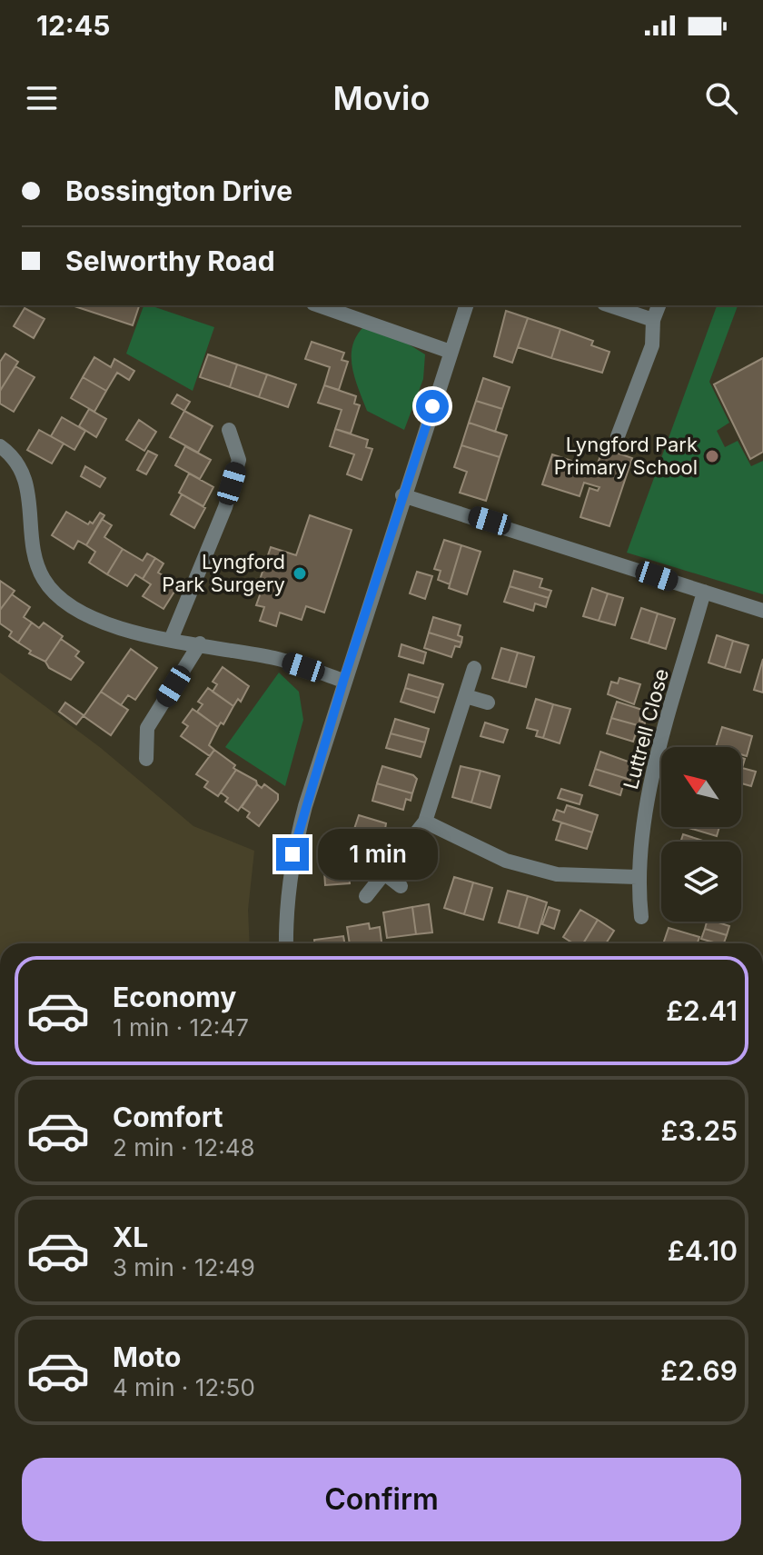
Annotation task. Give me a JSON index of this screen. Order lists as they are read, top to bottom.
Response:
{
  "streets": {
    "street": ["Luttrell Close"]
  },
  "places": ["Lyngford Park Primary School", "Lyngford Park Surgery"],
  "north": "top left",
  "page": {
    "status": "12:45",
    "header": "Movio",
    "banner": ["Bossington Drive", "Selworthy Road"],
    "bubble": "1 min",
    "list": [
      {
        "name": "Economy",
        "note": "1 min · 12:47",
        "value": "£2.41"
      },
      {
        "name": "Comfort",
        "note": "2 min · 12:48",
        "value": "£3.25"
      },
      {
        "name": "XL",
        "note": "3 min · 12:49",
        "value": "£4.10"
      },
      {
        "name": "Moto",
        "note": "4 min · 12:50",
        "value": "£2.69"
      }
    ],
    "buttons": "Confirm"
  }
}
